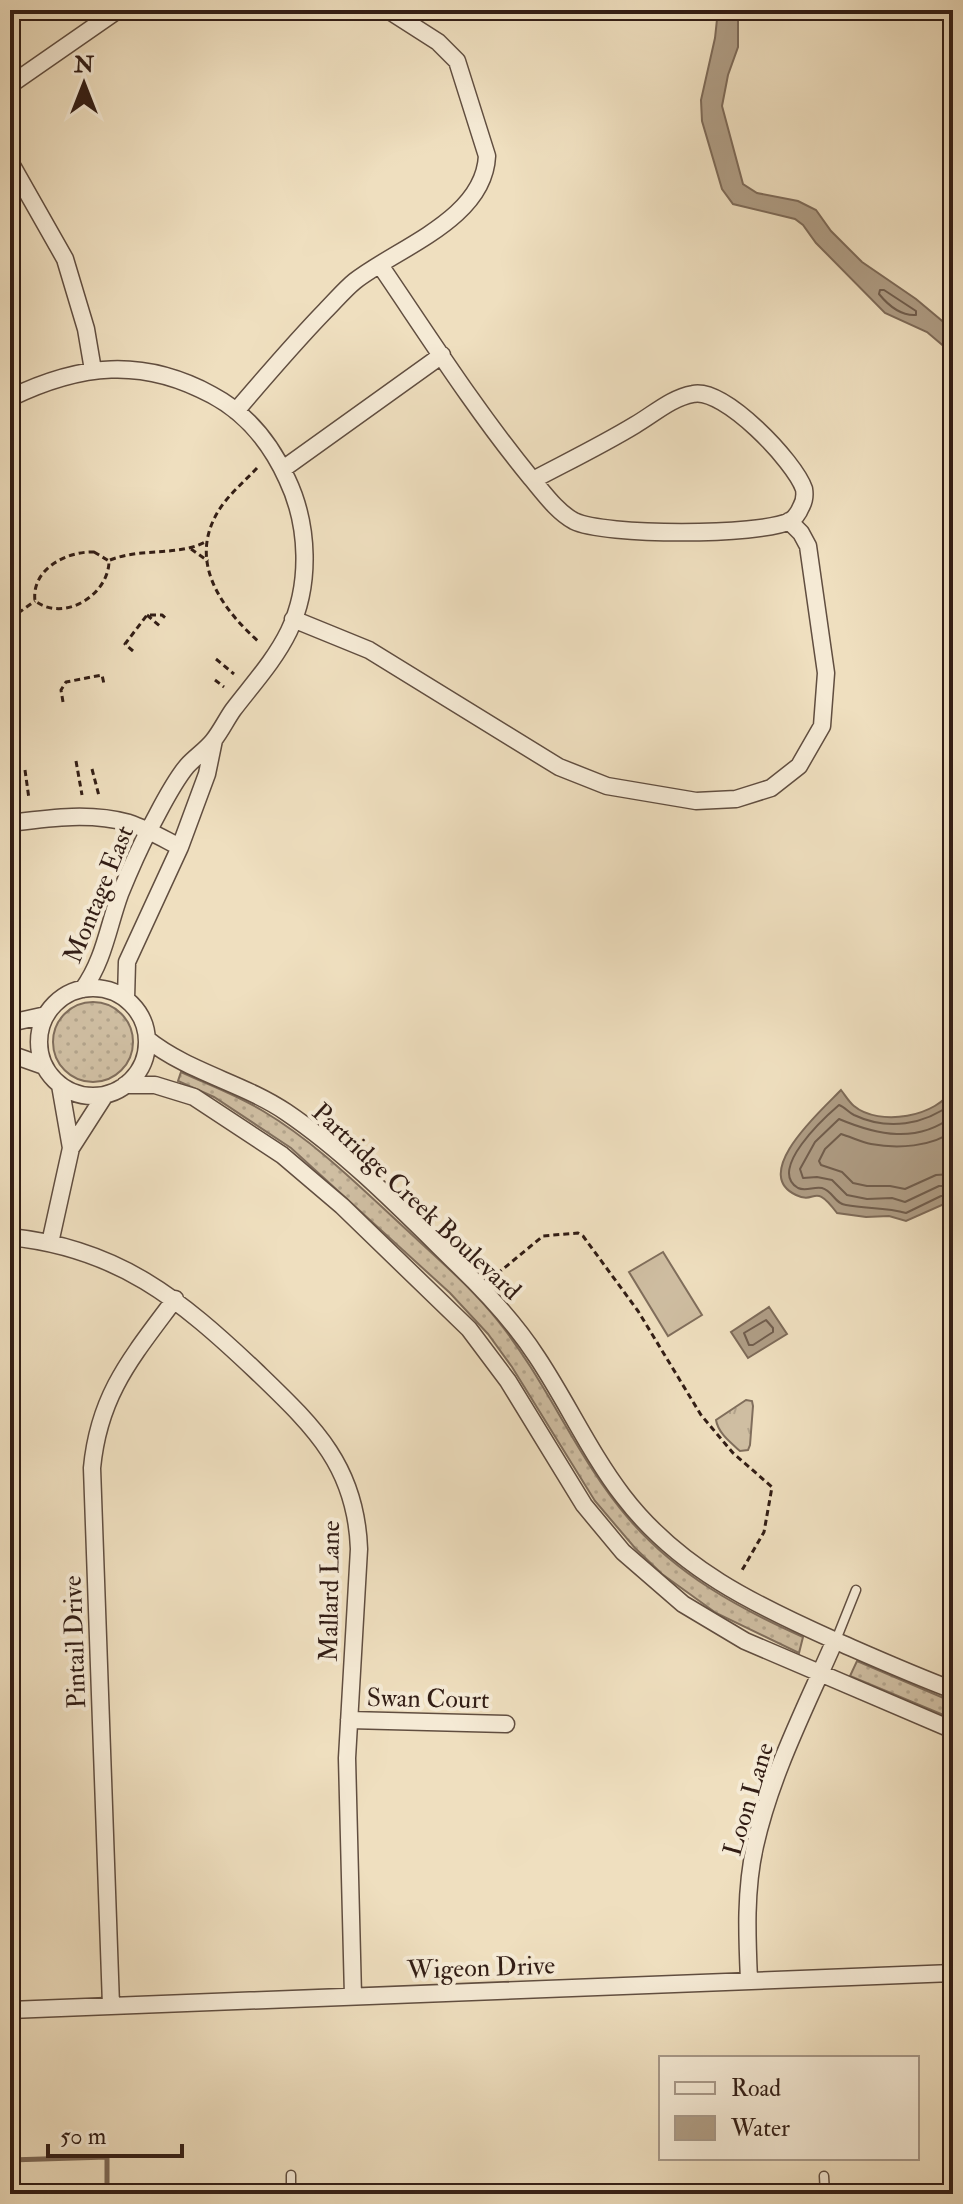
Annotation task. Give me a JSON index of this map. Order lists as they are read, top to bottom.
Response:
{
  "streets": {
    "street": [
      "Montage East",
      "Partridge Creek Boulevard",
      "Mallard Lane",
      "Pintail Drive",
      "Swan Court",
      "Loon Lane",
      "Wigeon Drive"
    ]
  },
  "crossings": [
    ["Montage East", "Partridge Creek Boulevard"],
    ["Partridge Creek Boulevard", "Loon Lane"],
    ["Mallard Lane", "Pintail Drive"],
    ["Mallard Lane", "Swan Court"],
    ["Mallard Lane", "Wigeon Drive"],
    ["Pintail Drive", "Wigeon Drive"],
    ["Loon Lane", "Wigeon Drive"]
  ],
  "legend": ["Road", "Water"],
  "scale_bar": "50 m",
  "north": "top"
}
